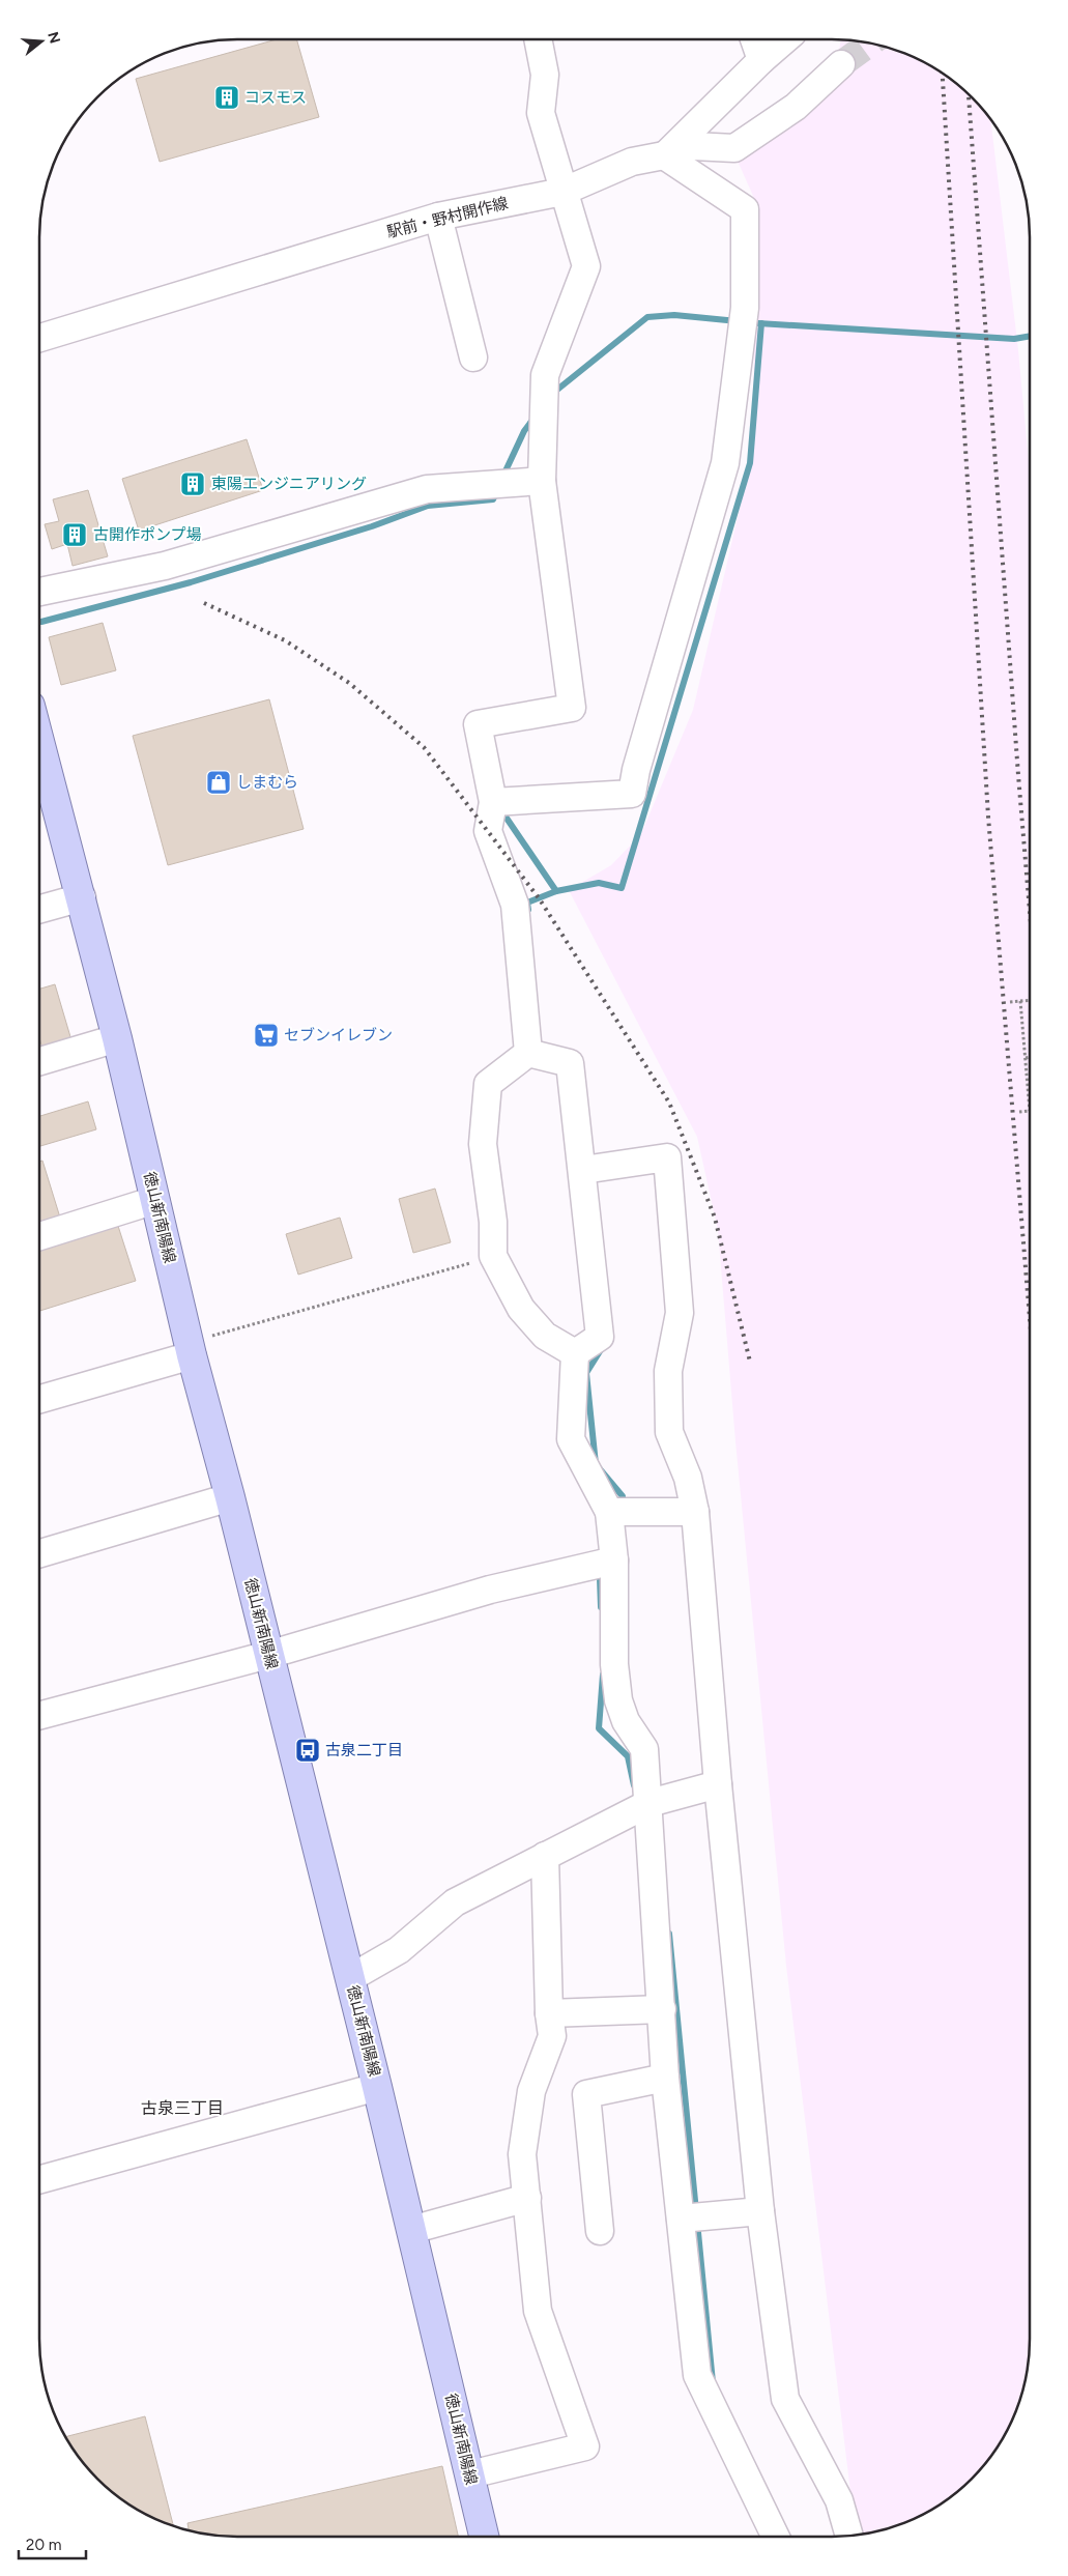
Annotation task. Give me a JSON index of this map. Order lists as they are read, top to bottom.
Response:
{
  "streets": {
    "main road": ["徳山新南陽線"],
    "street": ["駅前・野村開作線"]
  },
  "districts": ["古泉三丁目"],
  "places": {
    "building": ["コスモス", "東陽エンジニアリング", "古開作ポンプ場"],
    "shop": ["しまむら"],
    "supermarket": ["セブンイレブン"],
    "bus stop": ["古泉二丁目"]
  },
  "scale_bar": "20 m",
  "north": "right"
}
